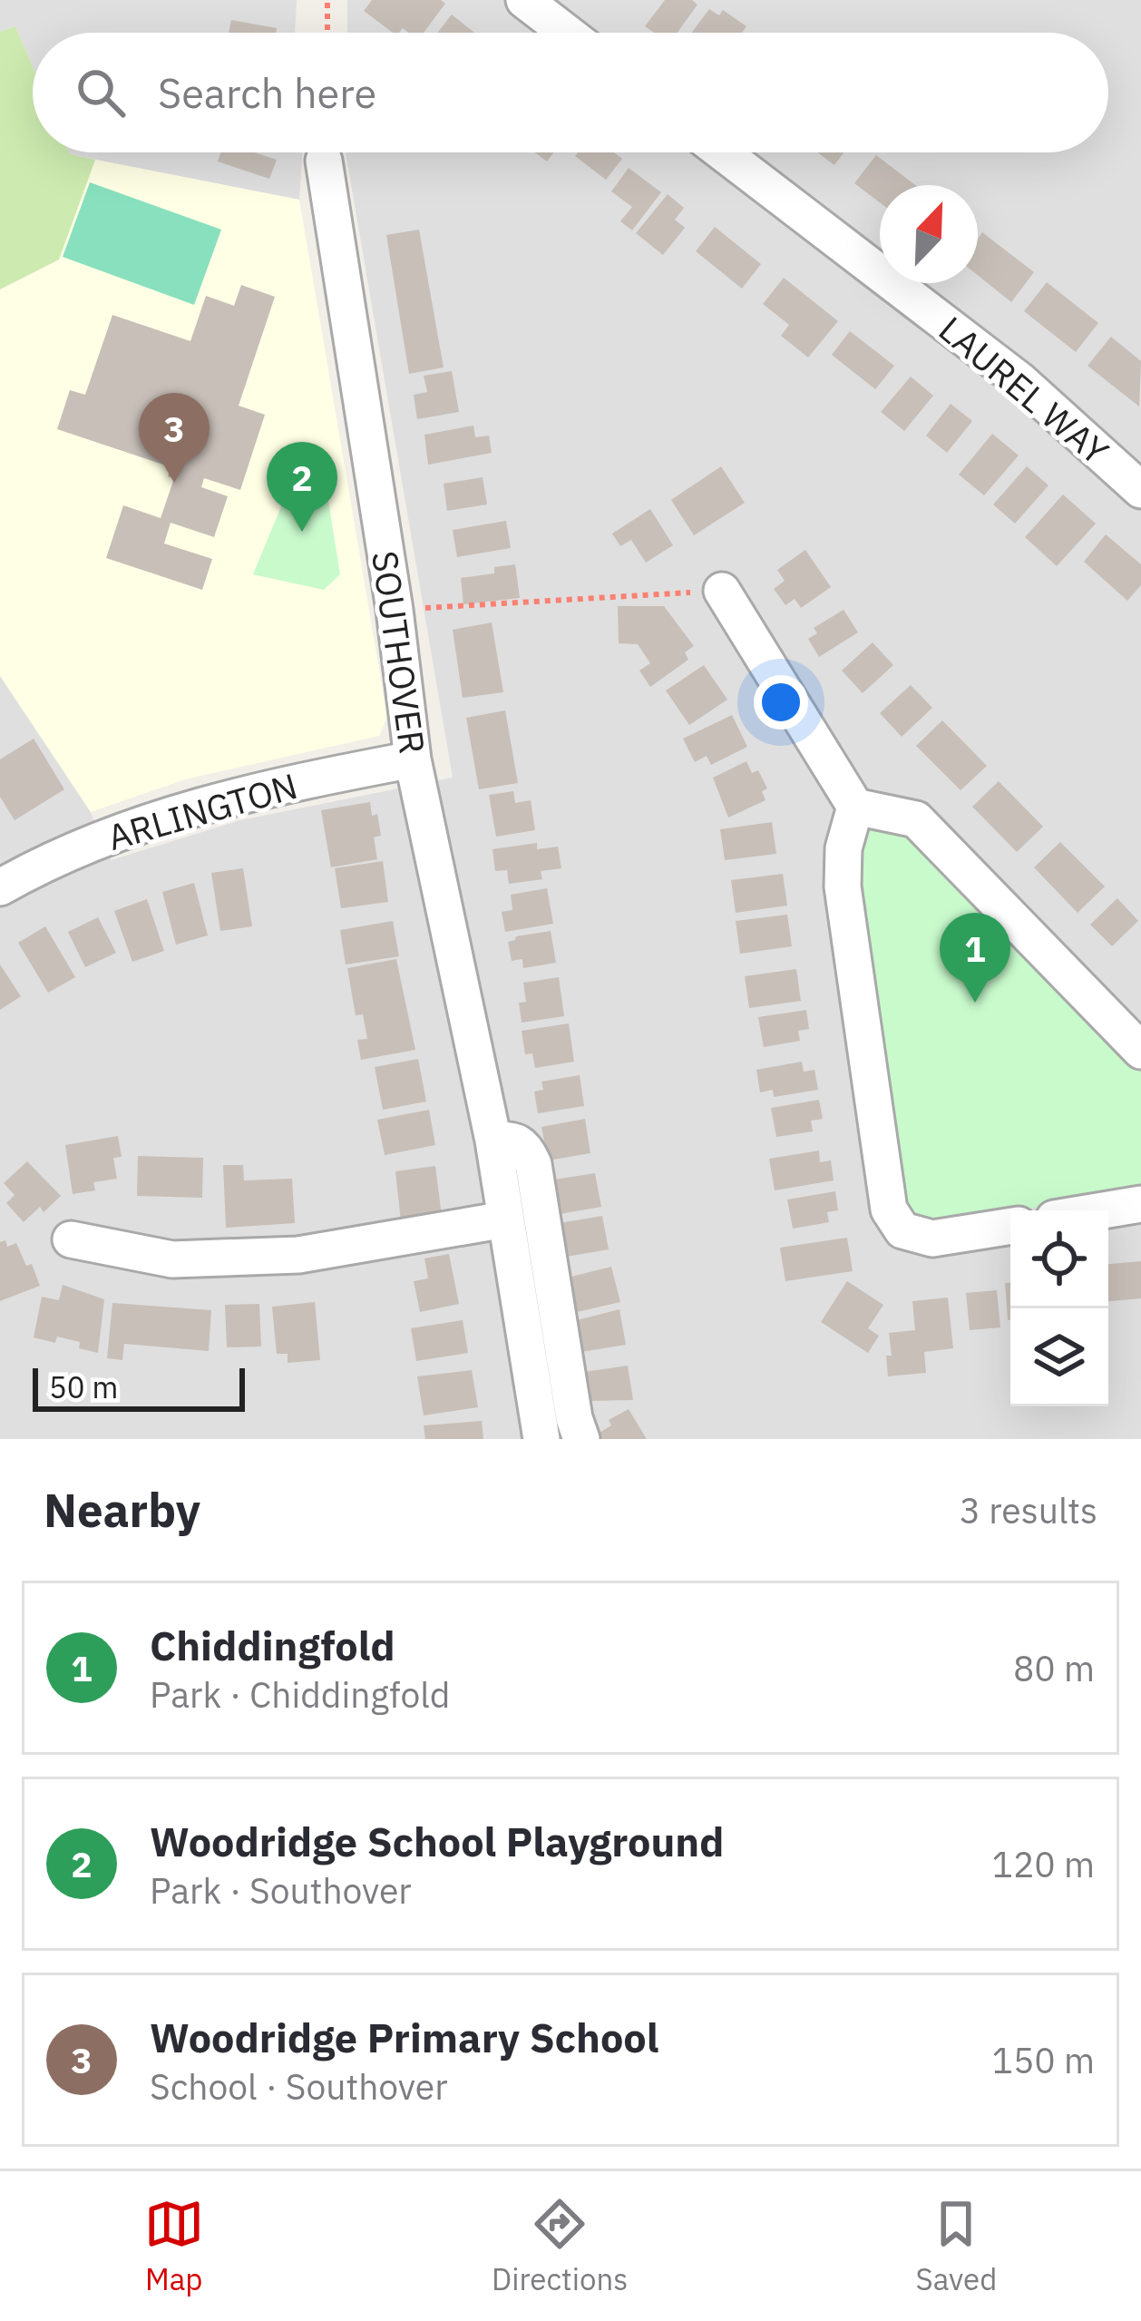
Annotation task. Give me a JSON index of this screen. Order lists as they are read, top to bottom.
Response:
{
  "streets": {
    "street": ["LAUREL WAY", "SOUTHOVER", "ARLINGTON"]
  },
  "crossings": [
    ["SOUTHOVER", "ARLINGTON"]
  ],
  "scale_bar": "50 m",
  "north": "top right",
  "page": {
    "search": "Search here",
    "pins": ["3", "2", "1"],
    "scale": "50 m",
    "heading": ["Nearby", "3 results"],
    "list": [
      {
        "mark": "1",
        "name": "Chiddingfold",
        "note": "Park · Chiddingfold",
        "value": "80 m"
      },
      {
        "mark": "2",
        "name": "Woodridge School Playground",
        "note": "Park · Southover",
        "value": "120 m"
      },
      {
        "mark": "3",
        "name": "Woodridge Primary School",
        "note": "School · Southover",
        "value": "150 m"
      }
    ],
    "nav": ["Map", "Directions", "Saved"]
  }
}
